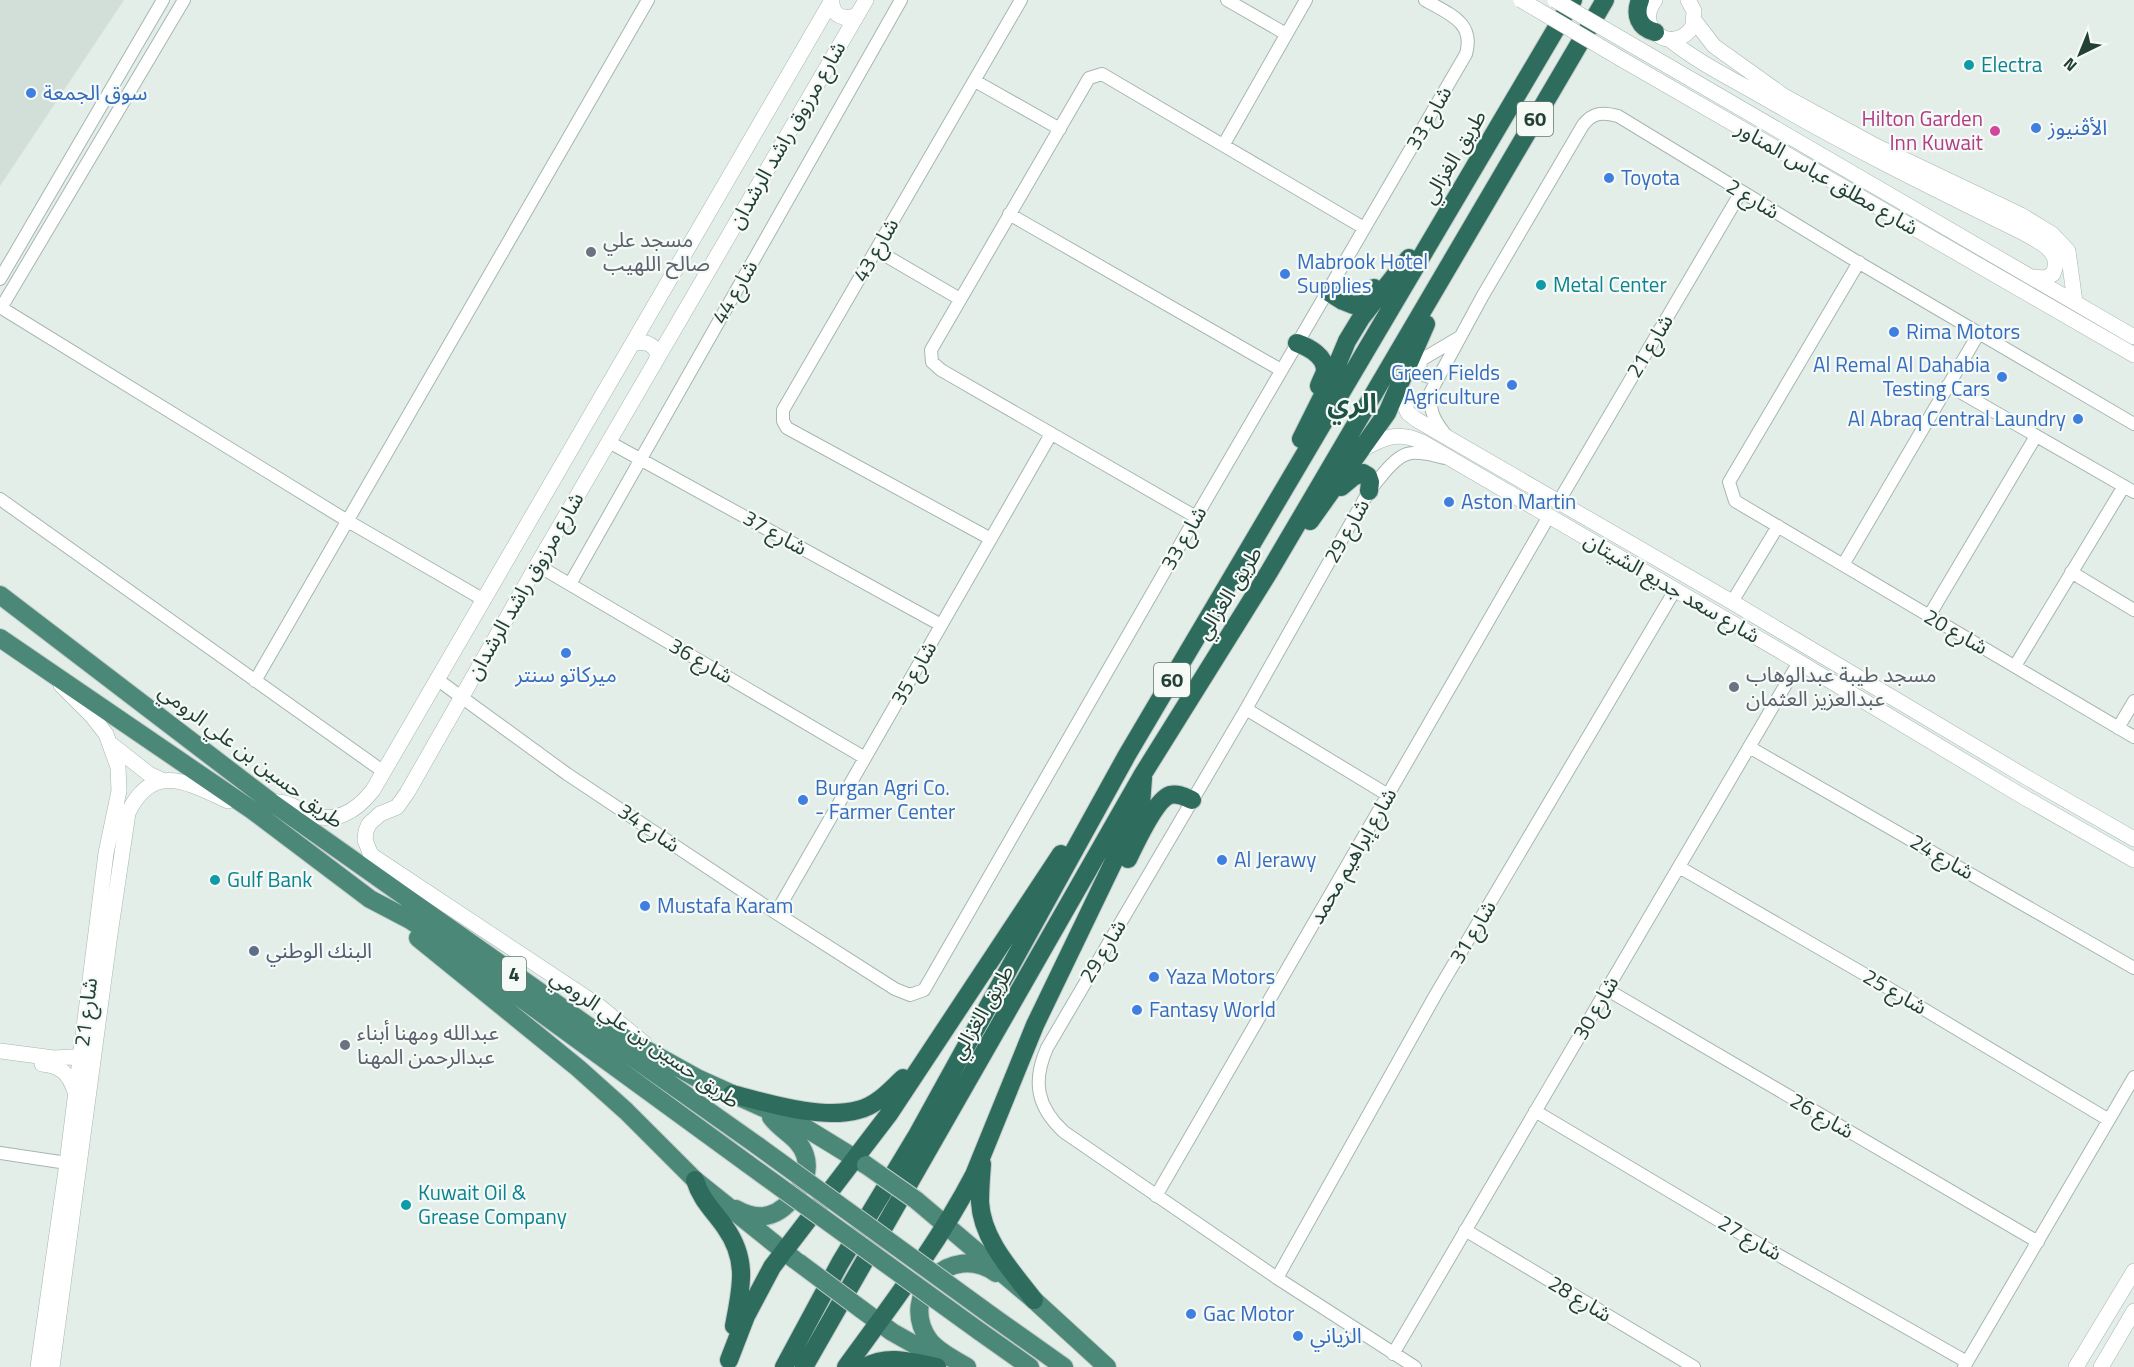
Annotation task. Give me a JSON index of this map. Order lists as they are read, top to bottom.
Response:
{
  "streets": {
    "highway": [
      "60",
      "طريق الغزالي",
      "طريق حسين بن علي الرومي",
      "4"
    ],
    "street": [
      "شارع 33",
      "شارع مرزوق راشد الرشدان",
      "شارع مطلق عباس المناور",
      "شارع 2",
      "شارع 43",
      "شارع 44",
      "شارع 21",
      "شارع 29",
      "شارع 37",
      "شارع سعد جديع الشيتان",
      "شارع 20",
      "شارع 36",
      "شارع 35",
      "شارع 34",
      "شارع إبراهيم محمد",
      "شارع 24",
      "شارع 31",
      "شارع 25",
      "شارع 30",
      "شارع 26",
      "شارع 27",
      "شارع 28"
    ]
  },
  "crossings": [
    ["شارع 33", "شارع 34"],
    ["شارع مرزوق راشد الرشدان", "شارع 37"],
    ["شارع مرزوق راشد الرشدان", "شارع 36"],
    ["شارع مرزوق راشد الرشدان", "طريق حسين بن علي الرومي"],
    ["شارع مرزوق راشد الرشدان", "شارع 34"],
    ["شارع 2", "شارع 21"],
    ["شارع 2", "شارع سعد جديع الشيتان"],
    ["شارع 2", "شارع 20"],
    ["شارع 43", "شارع 35"],
    ["شارع 44", "شارع 37"],
    ["شارع 44", "شارع 36"],
    ["شارع 21", "شارع سعد جديع الشيتان"],
    ["شارع 21", "طريق حسين بن علي الرومي"],
    ["شارع 29", "شارع سعد جديع الشيتان"],
    ["شارع 29", "شارع إبراهيم محمد"],
    ["شارع 29", "شارع 31"],
    ["شارع 29", "شارع 30"],
    ["شارع 37", "شارع 35"],
    ["شارع سعد جديع الشيتان", "شارع إبراهيم محمد"],
    ["شارع سعد جديع الشيتان", "شارع 31"],
    ["شارع سعد جديع الشيتان", "شارع 30"],
    ["شارع 36", "شارع 35"],
    ["شارع 35", "شارع 34"],
    ["شارع 24", "شارع 30"],
    ["شارع 25", "شارع 30"],
    ["شارع 30", "شارع 26"],
    ["شارع 30", "شارع 27"],
    ["شارع 30", "شارع 28"]
  ],
  "districts": ["الري"],
  "places": [
    "Electra",
    "سوق الجمعة",
    "الأڤنيوز",
    "Hilton Garden Inn Kuwait",
    "Toyota",
    "مسجد علي صالح اللهيب",
    "Mabrook Hotel Supplies",
    "Metal Center",
    "Rima Motors",
    "Al Remal Al Dahabia Testing Cars",
    "Green Fields Agriculture",
    "Al Abraq Central Laundry",
    "Aston Martin",
    "ميركاتو سنتر",
    "مسجد طيبة عبدالوهاب عبدالعزيز العثمان",
    "Burgan Agri Co. - Farmer Center",
    "Al Jerawy",
    "Gulf Bank",
    "Mustafa Karam",
    "البنك الوطني",
    "Yaza Motors",
    "Fantasy World",
    "عبدالله ومهنا أبناء عبدالرحمن المهنا",
    "Kuwait Oil & Grease Company",
    "Gac Motor",
    "الزياني"
  ],
  "north": "bottom left"
}
